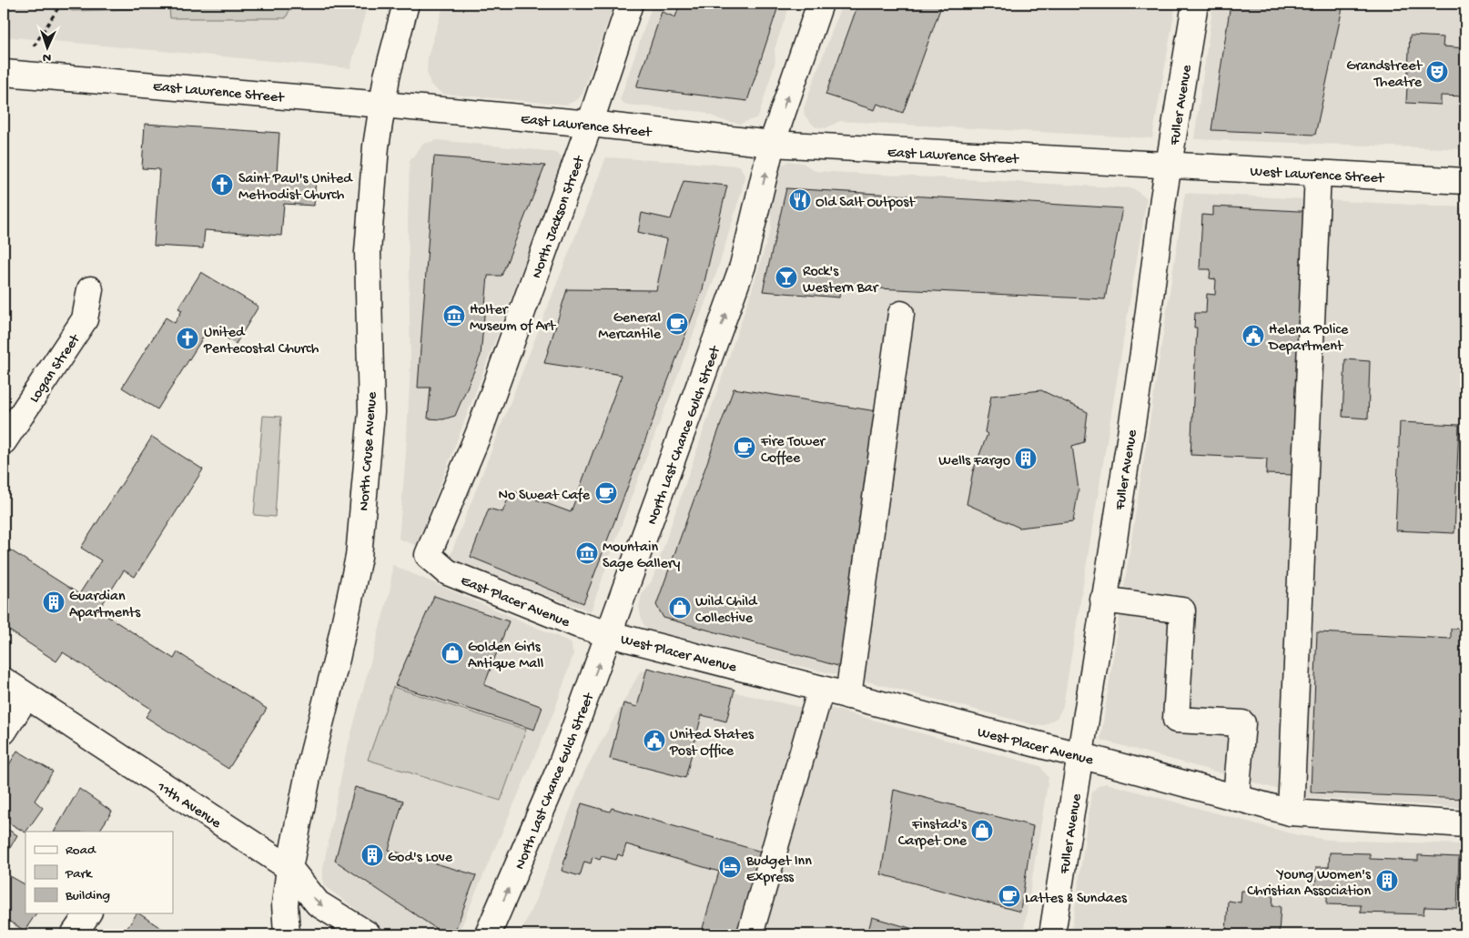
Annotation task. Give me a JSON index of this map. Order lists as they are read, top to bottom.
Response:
{
  "streets": {
    "street": [
      "East Lawrence Street",
      "Fuller Avenue",
      "West Lawrence Street",
      "North Jackson Street",
      "Logan Street",
      "North Last Chance Gulch Street",
      "North Cruse Avenue",
      "East Placer Avenue",
      "West Placer Avenue",
      "11th Avenue"
    ]
  },
  "crossings": [
    ["East Lawrence Street", "Fuller Avenue"],
    ["East Lawrence Street", "West Lawrence Street"],
    ["East Lawrence Street", "North Jackson Street"],
    ["East Lawrence Street", "North Last Chance Gulch Street"],
    ["East Lawrence Street", "North Cruse Avenue"],
    ["Fuller Avenue", "West Lawrence Street"],
    ["Fuller Avenue", "West Placer Avenue"],
    ["North Jackson Street", "East Placer Avenue"],
    ["North Last Chance Gulch Street", "East Placer Avenue"],
    ["North Last Chance Gulch Street", "West Placer Avenue"],
    ["North Cruse Avenue", "11th Avenue"],
    ["East Placer Avenue", "West Placer Avenue"]
  ],
  "places": {
    "theatre": ["Grandstreet Theatre"],
    "church": ["Saint Paul's United Methodist Church", "United Pentecostal Church"],
    "restaurant": ["Old Salt Outpost"],
    "bar": ["Rock's Western Bar"],
    "museum": ["Holter Museum of Art", "Mountain Sage Gallery"],
    "cafe": [
      "General Mercantile",
      "Fire Tower Coffee",
      "No Sweat Cafe",
      "Lattes & Sundaes"
    ],
    "public building": ["Helena Police Department", "United States Post Office"],
    "building": [
      "Wells Fargo",
      "Guardian Apartments",
      "God's Love",
      "Young Women's Christian Association"
    ],
    "shop": ["Wild Child Collective", "Golden Girls Antique Mall", "Finstad's Carpet One"],
    "hotel": ["Budget Inn Express"]
  },
  "legend": ["Road", "Park", "Building"],
  "north": "bottom"
}
